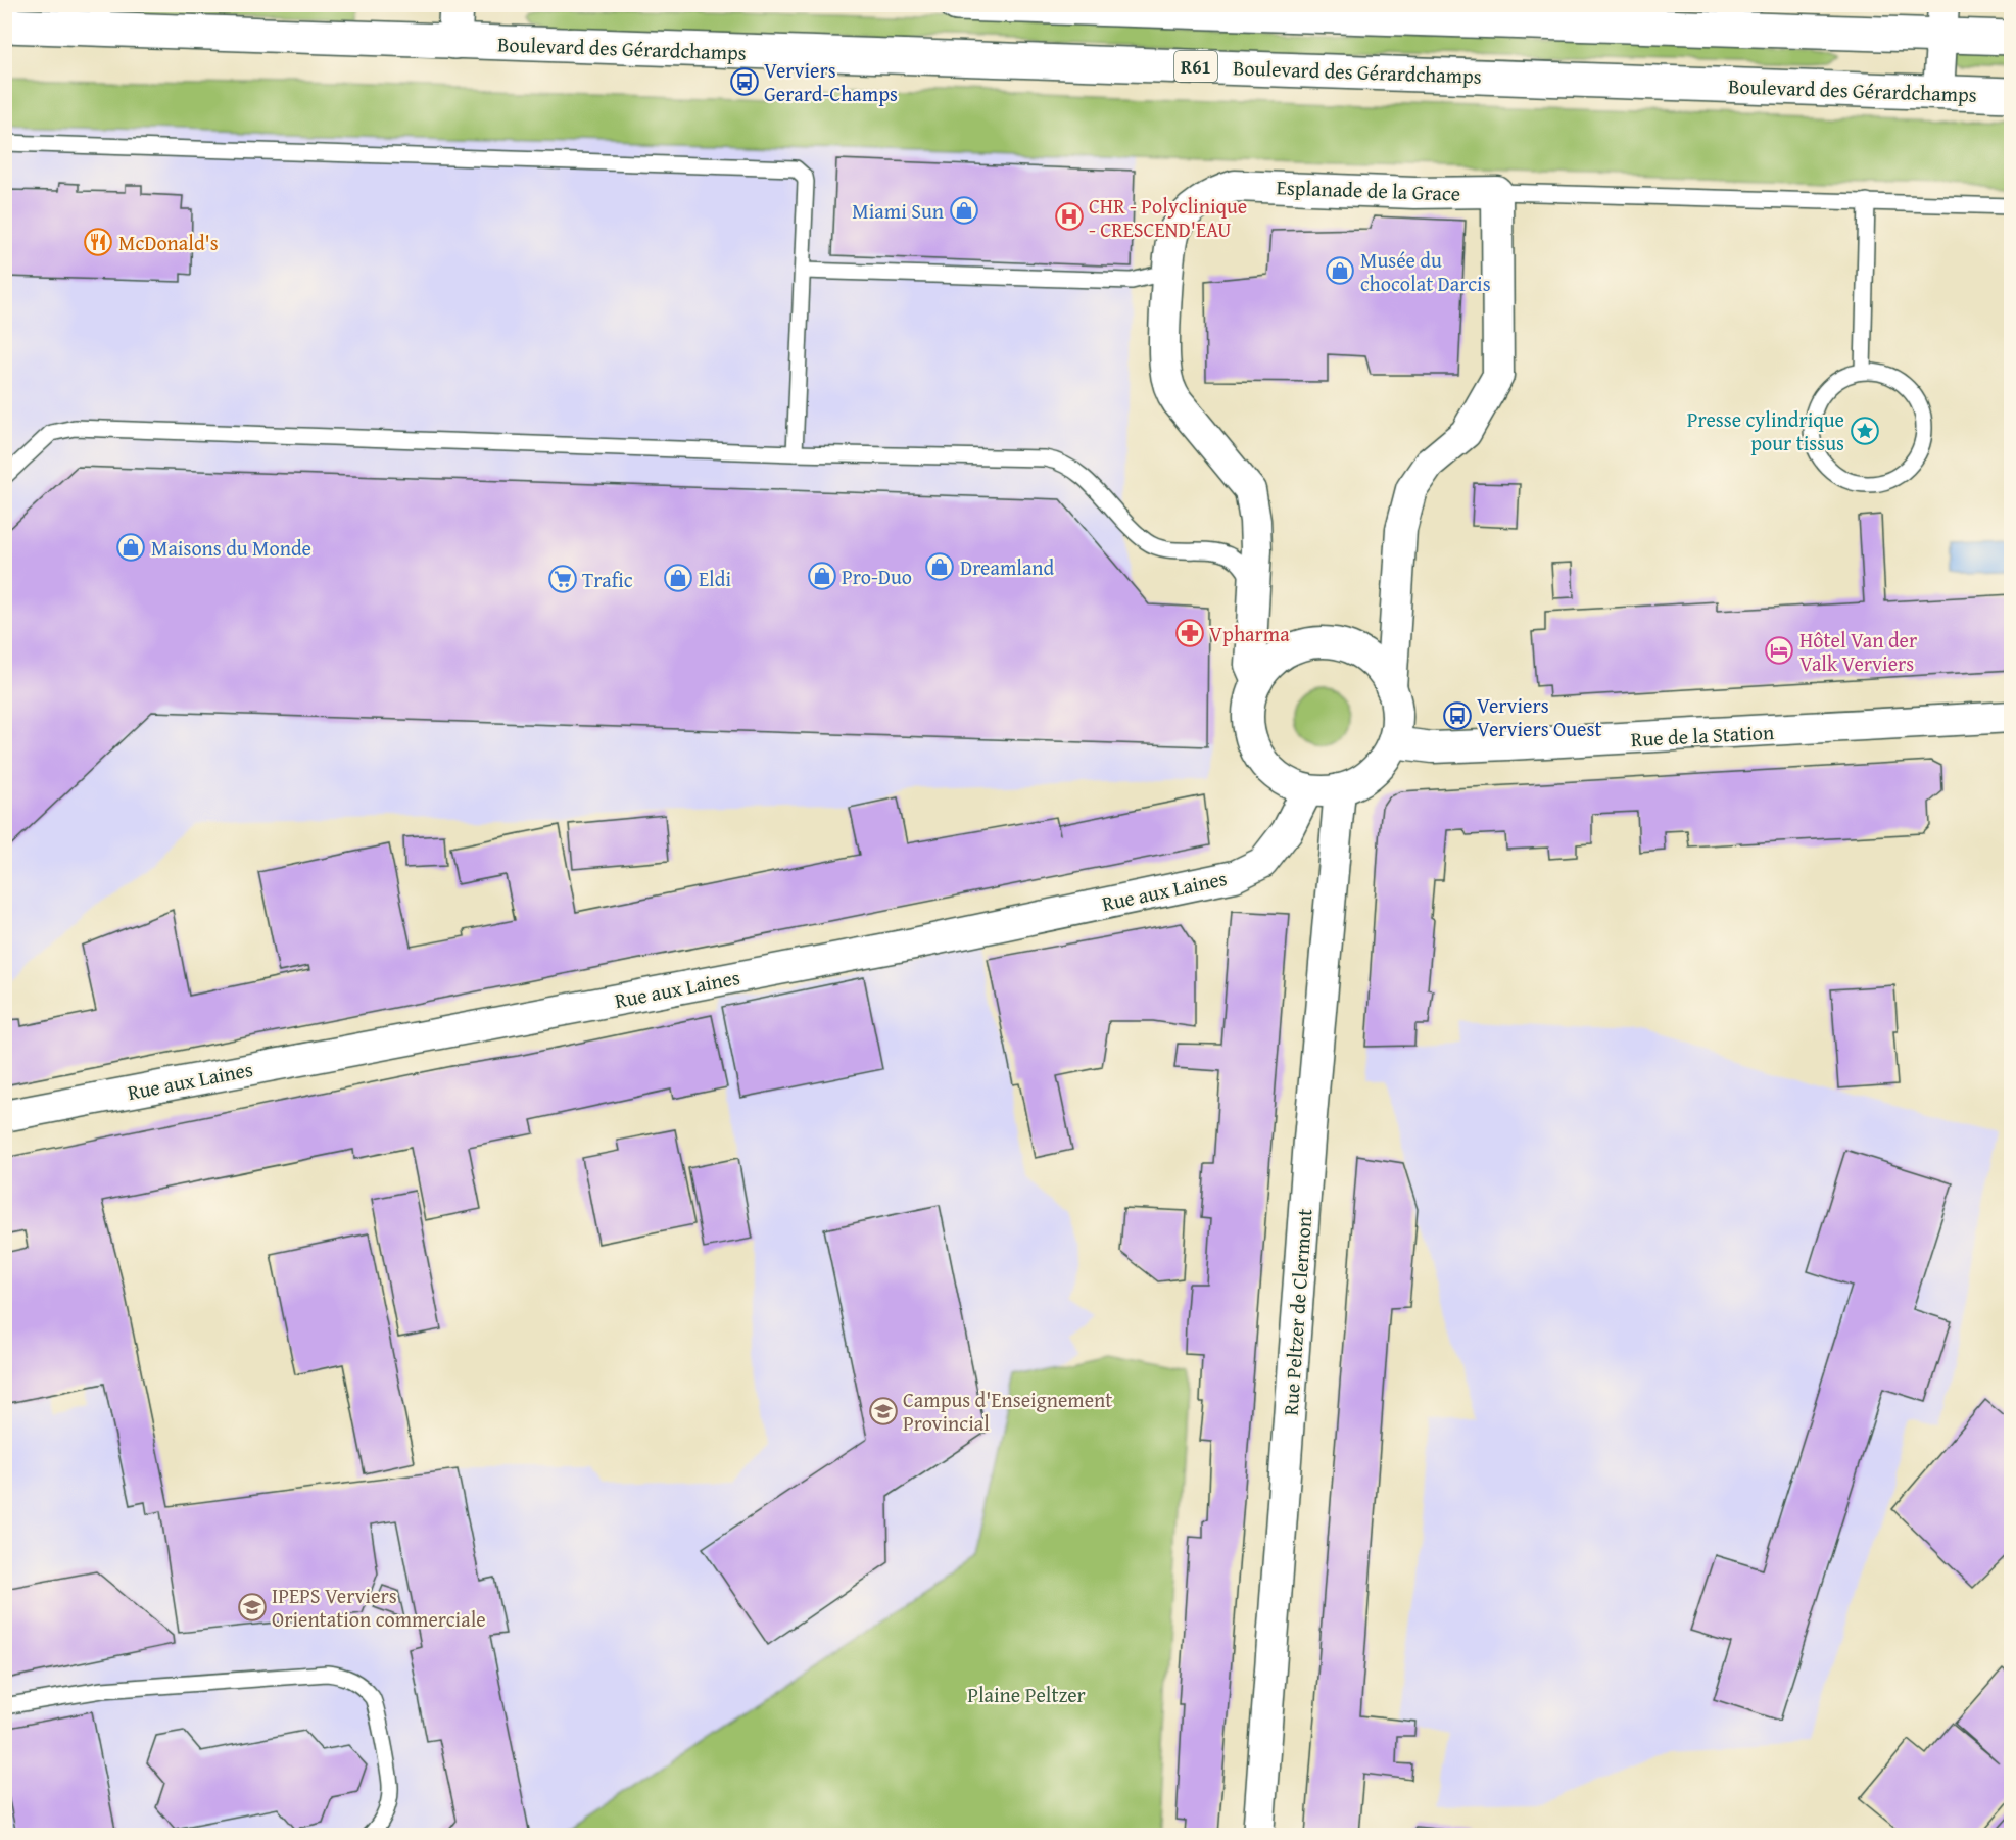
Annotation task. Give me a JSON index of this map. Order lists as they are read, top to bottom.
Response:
{
  "streets": {
    "main road": ["Boulevard des Gérardchamps", "R61"],
    "street": [
      "Esplanade de la Grace",
      "Rue de la Station",
      "Rue aux Laines",
      "Rue Peltzer de Clermont"
    ]
  },
  "crossings": [
    ["Esplanade de la Grace", "Rue de la Station"],
    ["Esplanade de la Grace", "Rue aux Laines"],
    ["Esplanade de la Grace", "Rue Peltzer de Clermont"],
    ["Rue de la Station", "Rue aux Laines"],
    ["Rue de la Station", "Rue Peltzer de Clermont"],
    ["Rue aux Laines", "Rue Peltzer de Clermont"]
  ],
  "parks": ["Plaine Peltzer"],
  "places": {
    "bus stop": ["Verviers Gerard-Champs", "Verviers Verviers Ouest"],
    "shop": [
      "Miami Sun",
      "Musée du chocolat Darcis",
      "Maisons du Monde",
      "Dreamland",
      "Pro-Duo",
      "Eldi"
    ],
    "hospital": ["CHR - Polyclinique - CRESCEND'EAU"],
    "restaurant": ["McDonald's"],
    "place": ["Presse cylindrique pour tissus"],
    "supermarket": ["Trafic"],
    "pharmacy": ["Vpharma"],
    "hotel": ["Hôtel Van der Valk Verviers"],
    "school or university": ["Campus d'Enseignement Provincial", "IPEPS Verviers Orientation commerciale"]
  }
}
